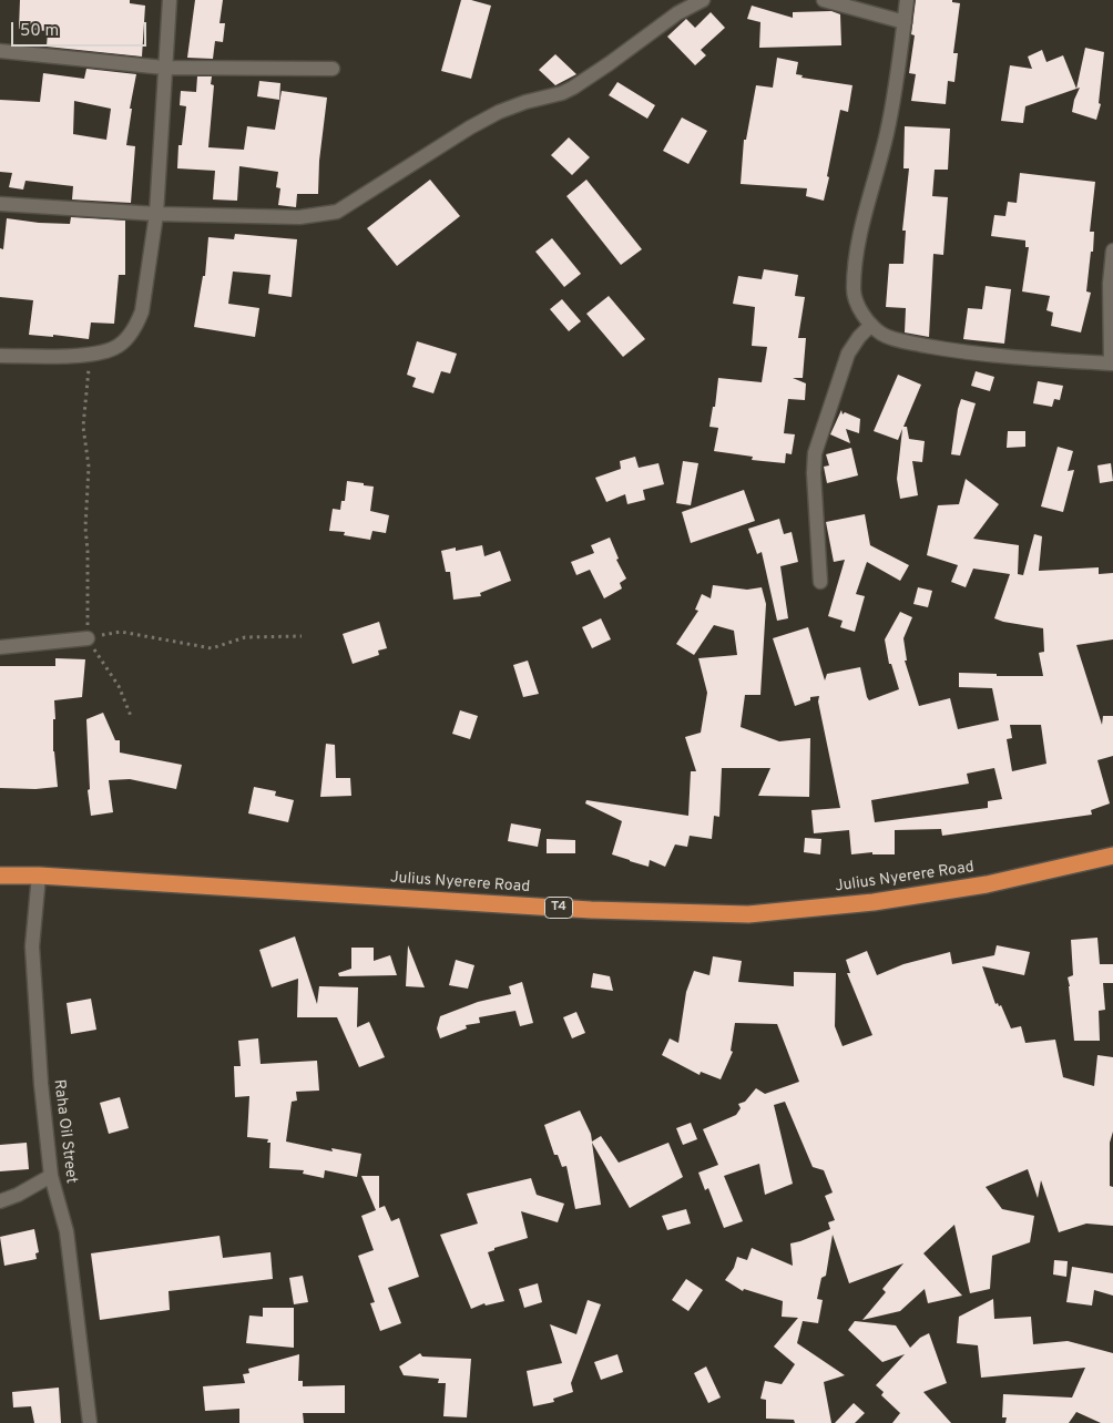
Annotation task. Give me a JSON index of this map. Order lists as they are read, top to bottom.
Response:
{
  "streets": {
    "highway": ["Julius Nyerere Road", "T4"],
    "street": ["Raha Oil Street"]
  },
  "crossings": [
    ["Julius Nyerere Road", "Raha Oil Street"]
  ],
  "scale_bar": "50 m"
}
